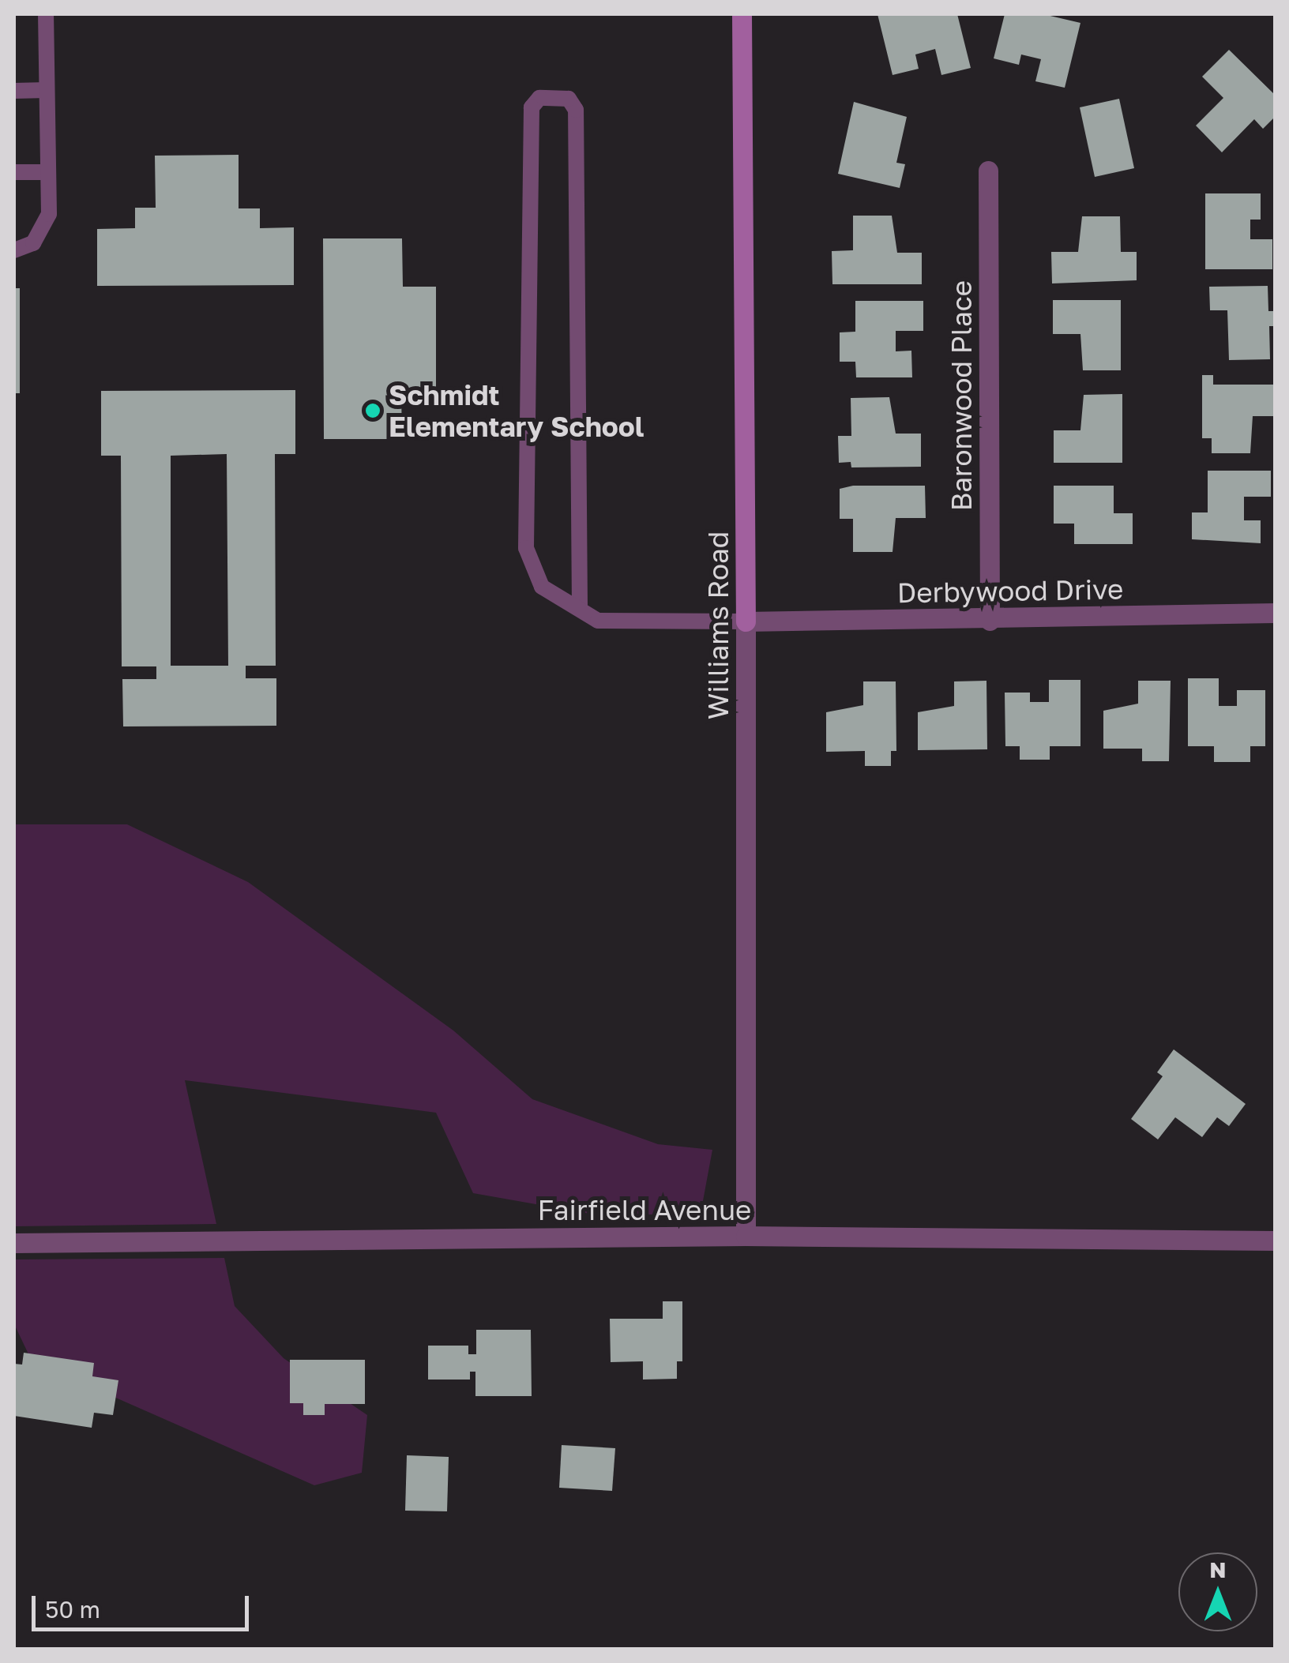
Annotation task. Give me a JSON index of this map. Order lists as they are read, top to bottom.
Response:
{
  "streets": {
    "street": [
      "Baronwood Place",
      "Derbywood Drive",
      "Williams Road",
      "Fairfield Avenue"
    ]
  },
  "crossings": [
    ["Baronwood Place", "Derbywood Drive"],
    ["Derbywood Drive", "Williams Road"],
    ["Williams Road", "Fairfield Avenue"]
  ],
  "places": ["Schmidt Elementary School"],
  "scale_bar": "50 m",
  "north": "top"
}
